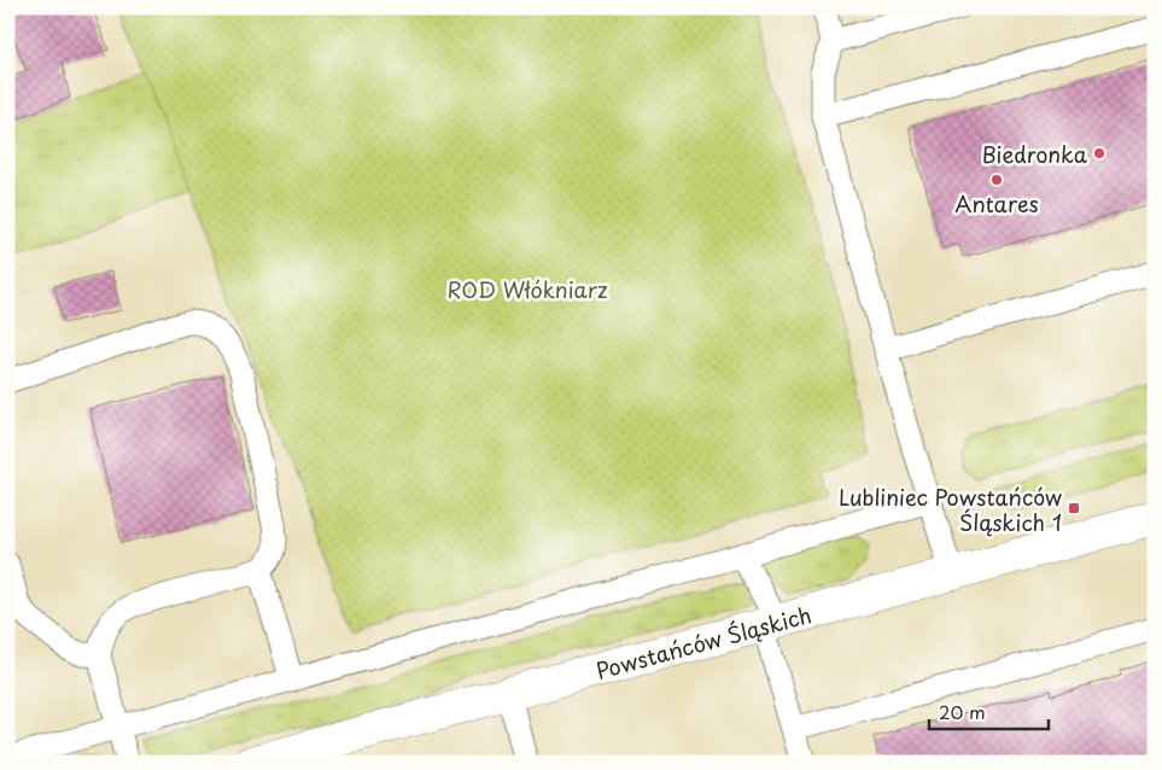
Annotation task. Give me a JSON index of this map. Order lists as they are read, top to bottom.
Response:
{
  "streets": {
    "main road": ["Powstańców Śląskich"]
  },
  "parks": ["ROD Włókniarz"],
  "places": {
    "other": ["Biedronka", "Antares"],
    "transit": ["Lubliniec Powstańców Śląskich 1"]
  },
  "scale_bar": "20 m"
}
